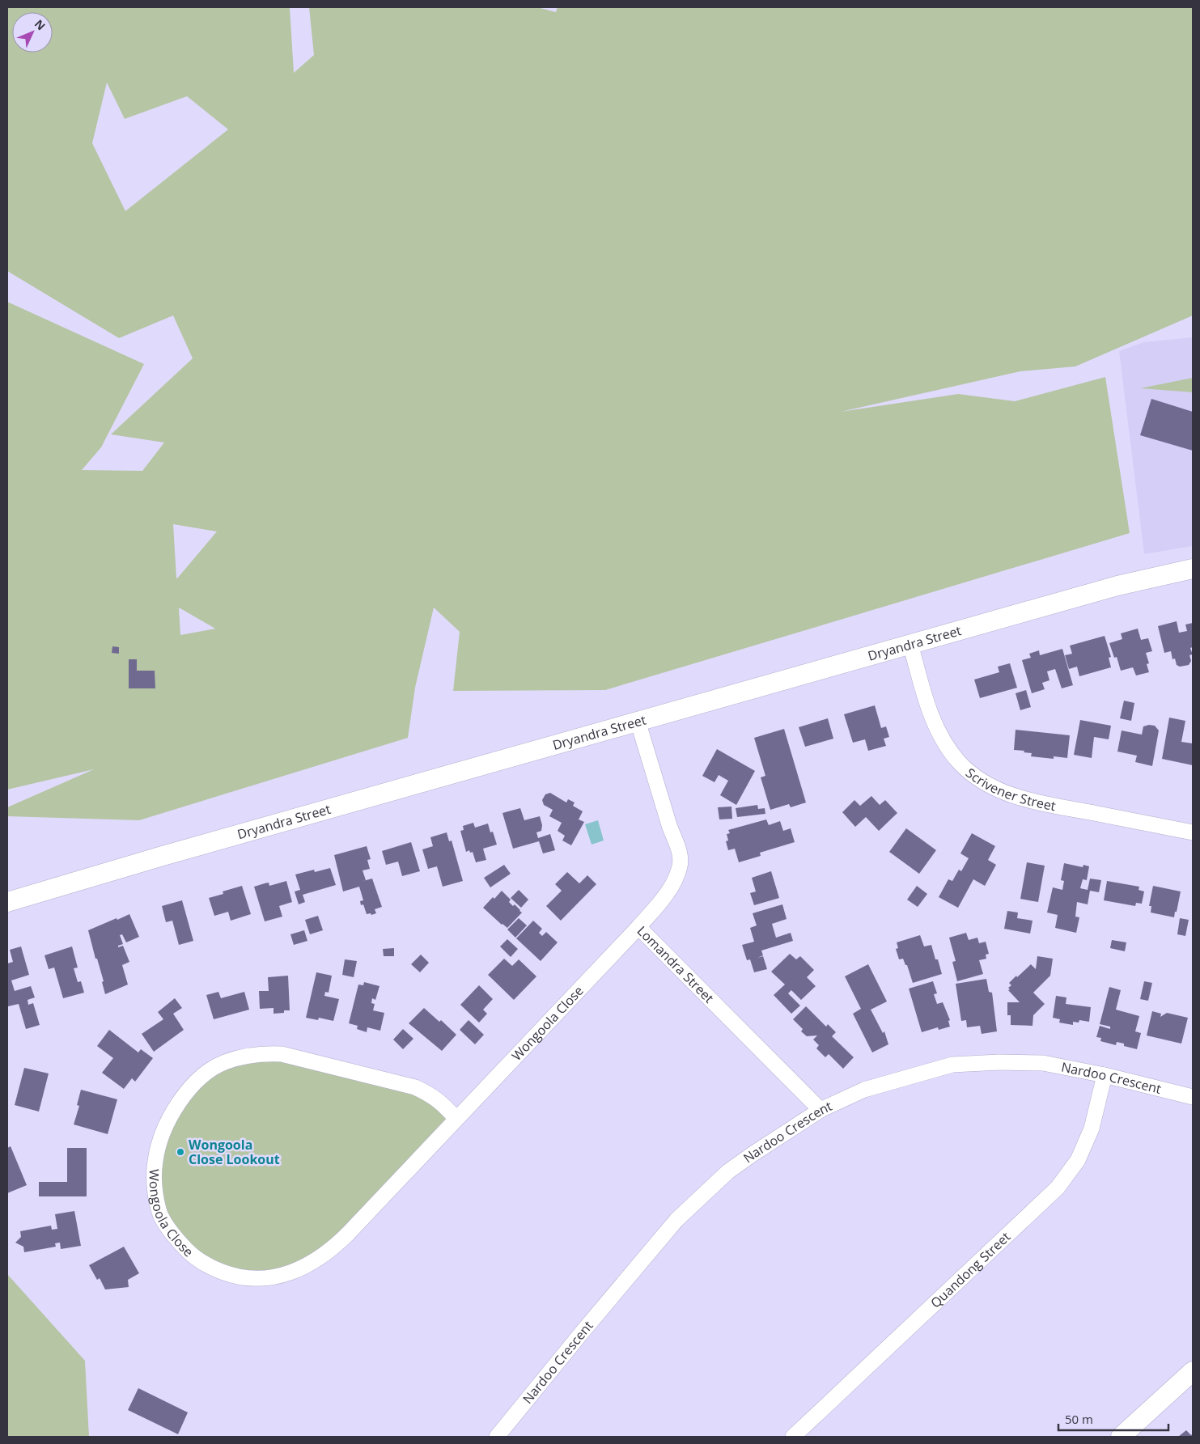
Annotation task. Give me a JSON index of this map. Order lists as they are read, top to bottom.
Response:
{
  "streets": {
    "street": [
      "Dryandra Street",
      "Scrivener Street",
      "Lomandra Street",
      "Wongoola Close",
      "Nardoo Crescent",
      "Quandong Street"
    ]
  },
  "crossings": [
    ["Dryandra Street", "Scrivener Street"],
    ["Dryandra Street", "Lomandra Street"],
    ["Lomandra Street", "Wongoola Close"],
    ["Lomandra Street", "Nardoo Crescent"],
    ["Nardoo Crescent", "Quandong Street"]
  ],
  "places": ["Wongoola Close Lookout"],
  "scale_bar": "50 m",
  "north": "top right"
}
